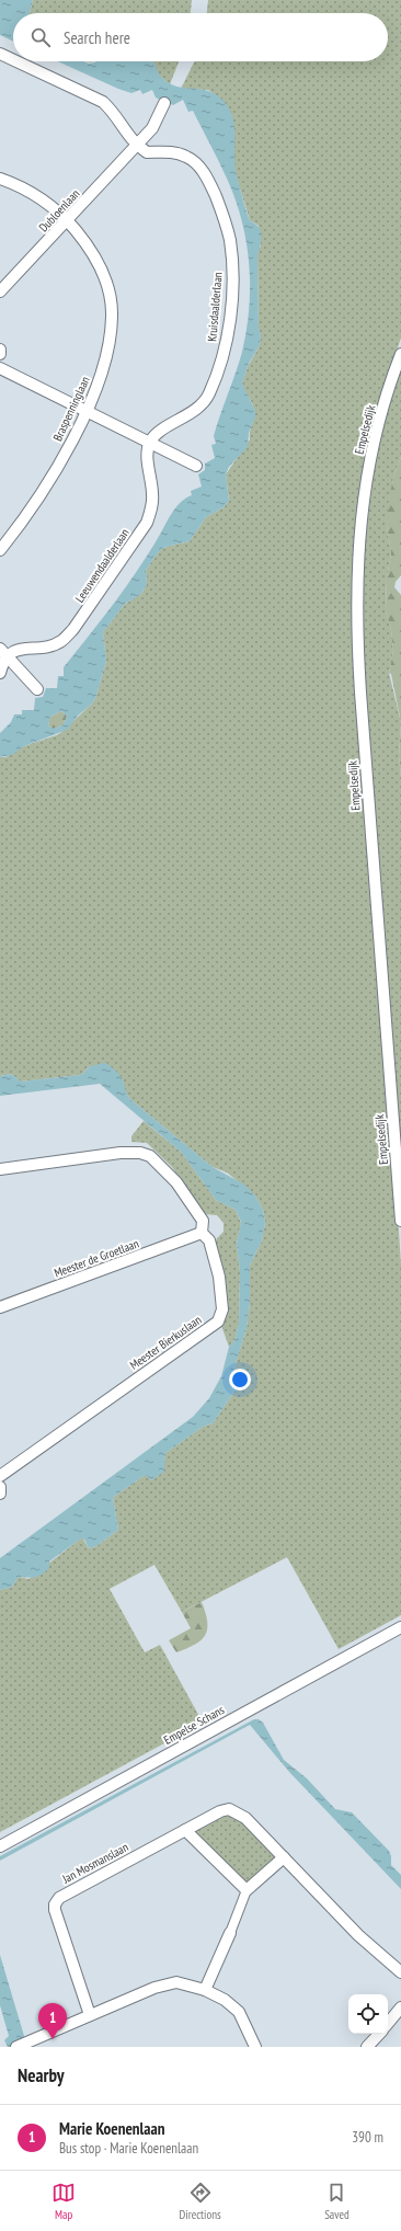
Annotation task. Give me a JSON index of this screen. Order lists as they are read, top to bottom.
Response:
{
  "streets": {
    "street": [
      "Dubloenlaan",
      "Kruisdaalderlaan",
      "Braspenninglaan",
      "Empelsedijk",
      "Leeuwendaalderlaan",
      "Meester de Groetlaan",
      "Meester Bierkuslaan",
      "Empelse Schans",
      "Jan Mosmanslaan"
    ]
  },
  "crossings": [
    ["Dubloenlaan", "Kruisdaalderlaan"],
    ["Dubloenlaan", "Braspenninglaan"],
    ["Kruisdaalderlaan", "Leeuwendaalderlaan"],
    ["Meester de Groetlaan", "Meester Bierkuslaan"]
  ],
  "page": {
    "search": "Search here",
    "pins": "1",
    "heading": "Nearby",
    "list": [
      {
        "mark": "1",
        "name": "Marie Koenenlaan",
        "note": "Bus stop · Marie Koenenlaan",
        "value": "390 m"
      }
    ],
    "nav": ["Map", "Directions", "Saved"]
  }
}
